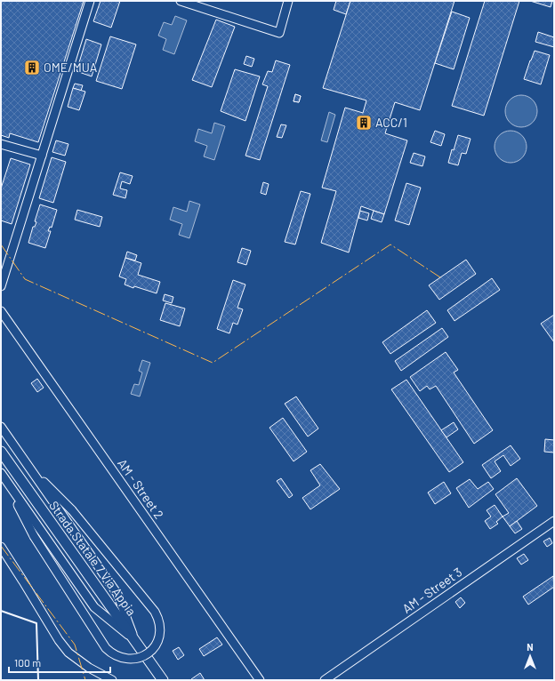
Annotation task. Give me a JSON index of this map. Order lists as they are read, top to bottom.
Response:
{
  "streets": {
    "main road": ["Strada Statale 7 Via Appia"],
    "street": ["AM - Street 2", "AM - Street 3"]
  },
  "places": {
    "building": ["OME/MUA", "ACC/1"]
  },
  "scale_bar": "100 m",
  "north": "top"
}
